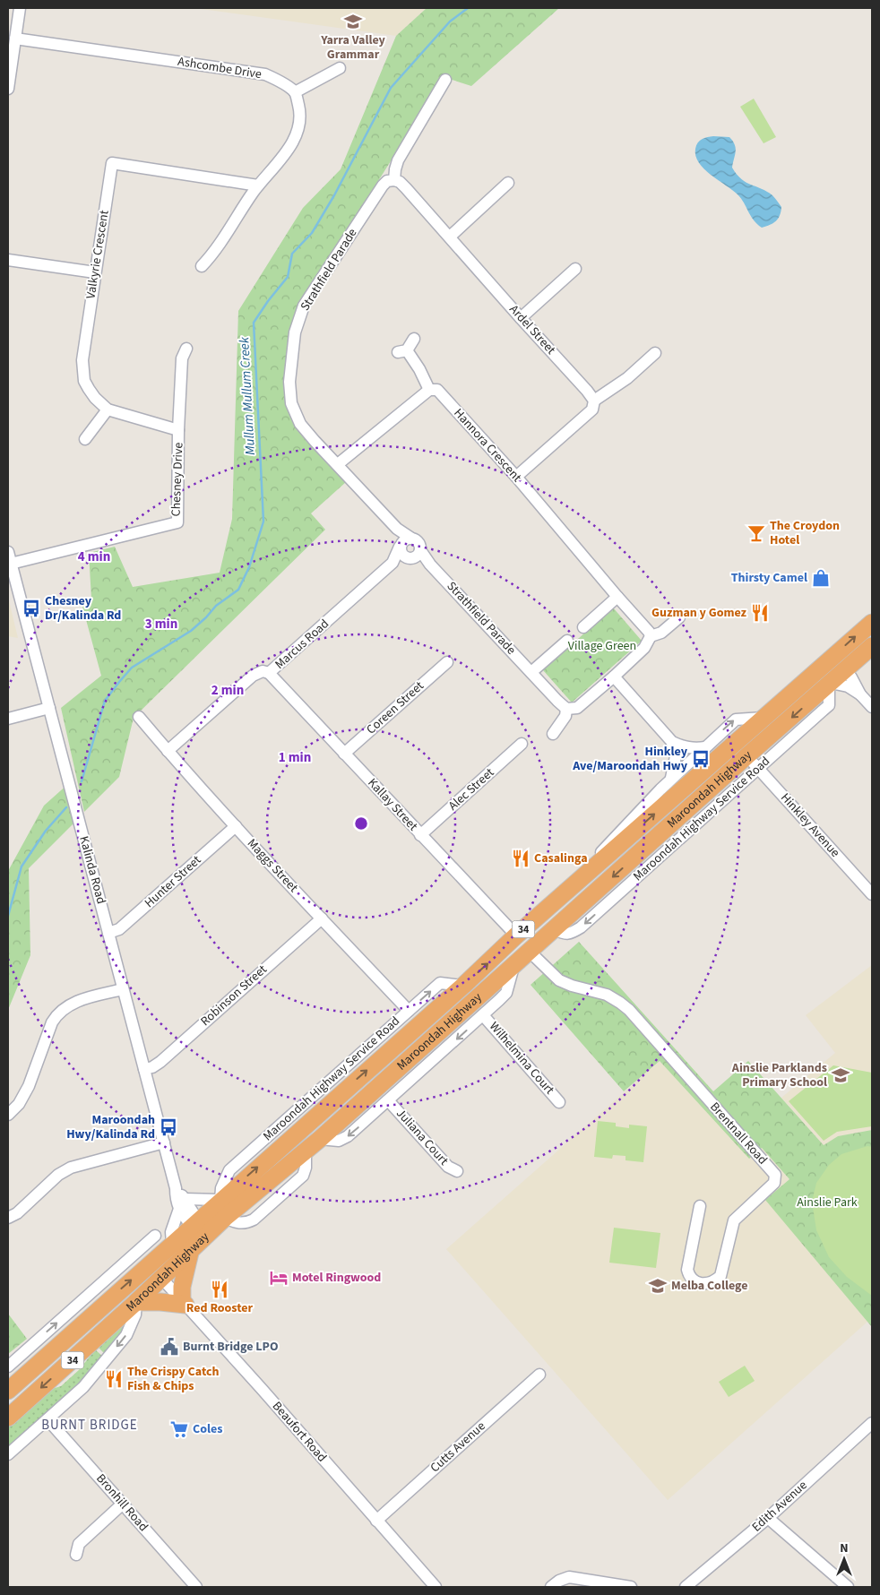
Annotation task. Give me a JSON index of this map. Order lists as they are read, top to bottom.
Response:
{
  "streets": {
    "highway": ["Maroondah Highway", "34"],
    "street": [
      "Ashcombe Drive",
      "Valkyrie Crescent",
      "Strathfield Parade",
      "Ardel Street",
      "Hannora Crescent",
      "Chesney Drive",
      "Marcus Road",
      "Coreen Street",
      "Alec Street",
      "Kallay Street",
      "Maroondah Highway Service Road",
      "Hinkley Avenue",
      "Maggs Street",
      "Kalinda Road",
      "Hunter Street",
      "Robinson Street",
      "Wilhelmina Court",
      "Brentnall Road",
      "Juliana Court",
      "Beaufort Road",
      "Cutts Avenue",
      "Bronhill Road",
      "Edith Avenue"
    ]
  },
  "crossings": [
    ["Valkyrie Crescent", "Chesney Drive"],
    ["Strathfield Parade", "Ardel Street"],
    ["Strathfield Parade", "Marcus Road"],
    ["Chesney Drive", "Kalinda Road"],
    ["Marcus Road", "Kallay Street"],
    ["Marcus Road", "Maggs Street"],
    ["Coreen Street", "Kallay Street"],
    ["Alec Street", "Kallay Street"],
    ["Maroondah Highway", "Kallay Street"],
    ["Maroondah Highway", "Maroondah Highway Service Road"],
    ["Maroondah Highway", "Hinkley Avenue"],
    ["Maroondah Highway", "Kalinda Road"],
    ["Maroondah Highway", "Brentnall Road"],
    ["Maroondah Highway", "Beaufort Road"],
    ["Maroondah Highway Service Road", "Maggs Street"],
    ["Maggs Street", "Hunter Street"],
    ["Maggs Street", "Robinson Street"],
    ["Kalinda Road", "Hunter Street"],
    ["Kalinda Road", "Robinson Street"],
    ["Beaufort Road", "Cutts Avenue"]
  ],
  "districts": ["BURNT BRIDGE"],
  "water": ["Mullum Mullum Creek"],
  "parks": ["Village Green", "Ainslie Park"],
  "places": {
    "school or university": ["Yarra Valley Grammar", "Ainslie Parklands Primary School", "Melba College"],
    "bar": ["The Croydon Hotel"],
    "shop": ["Thirsty Camel"],
    "bus stop": ["Chesney Dr/Kalinda Rd", "Hinkley Ave/Maroondah Hwy", "Maroondah Hwy/Kalinda Rd"],
    "restaurant": [
      "Guzman y Gomez",
      "Casalinga",
      "Red Rooster",
      "The Crispy Catch Fish & Chips"
    ],
    "hotel": ["Motel Ringwood"],
    "public building": ["Burnt Bridge LPO"],
    "supermarket": ["Coles"]
  },
  "north": "top",
  "rings": [
    "4 min",
    "3 min",
    "2 min",
    "1 min"
  ]
}
